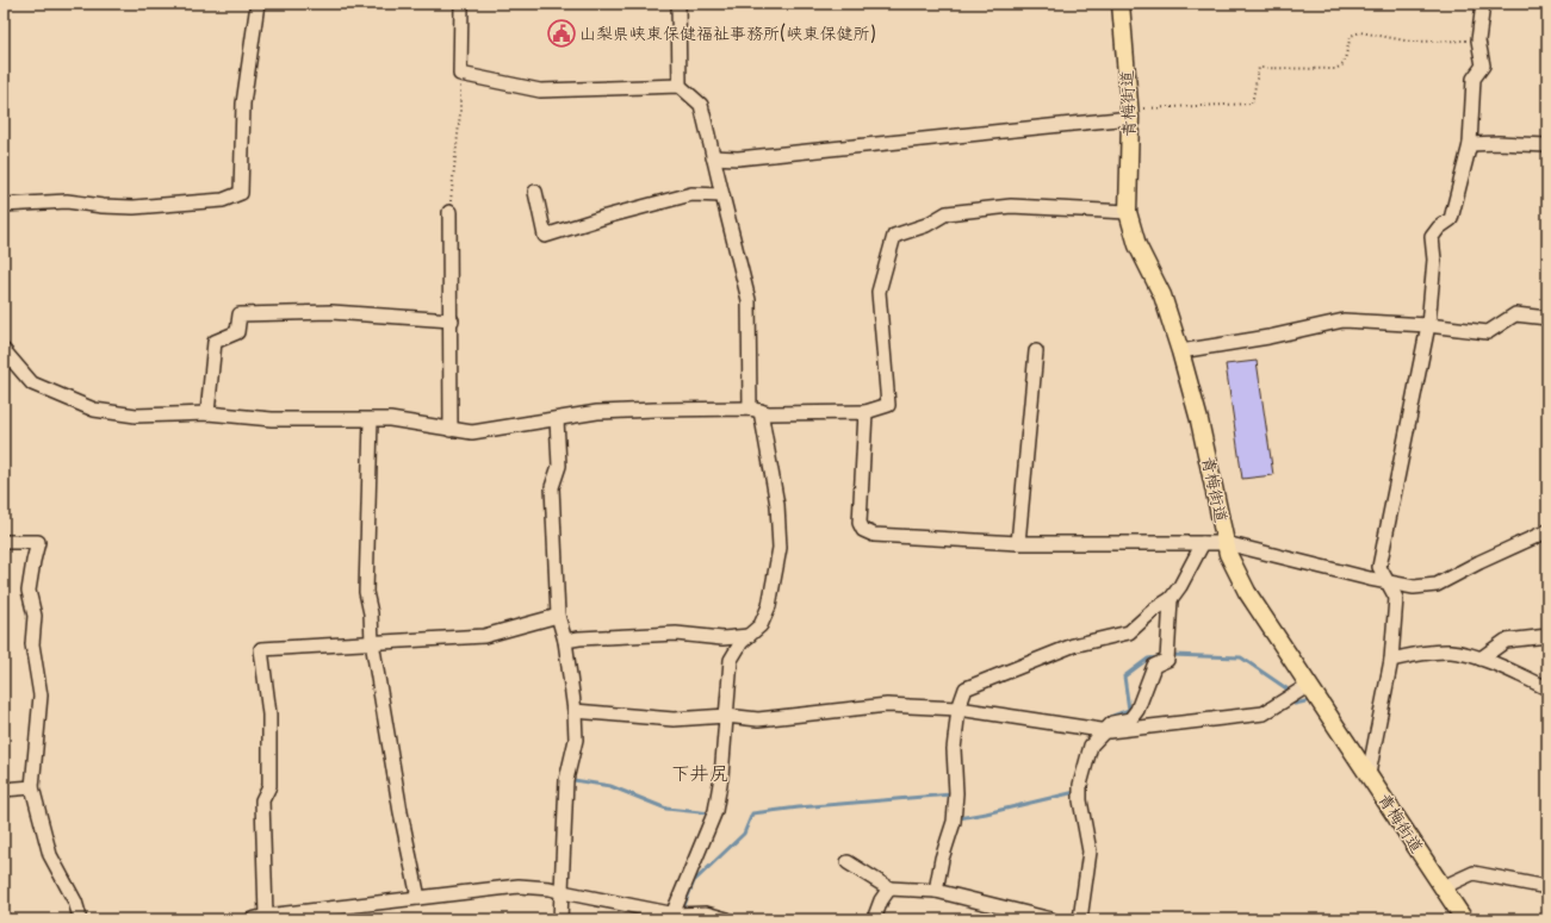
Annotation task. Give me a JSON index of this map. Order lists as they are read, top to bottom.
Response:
{
  "streets": {
    "main road": ["青梅街道"]
  },
  "districts": ["下井尻"],
  "places": {
    "public building": ["山梨県峡東保健福祉事務所(峡東保健所)"]
  }
}
